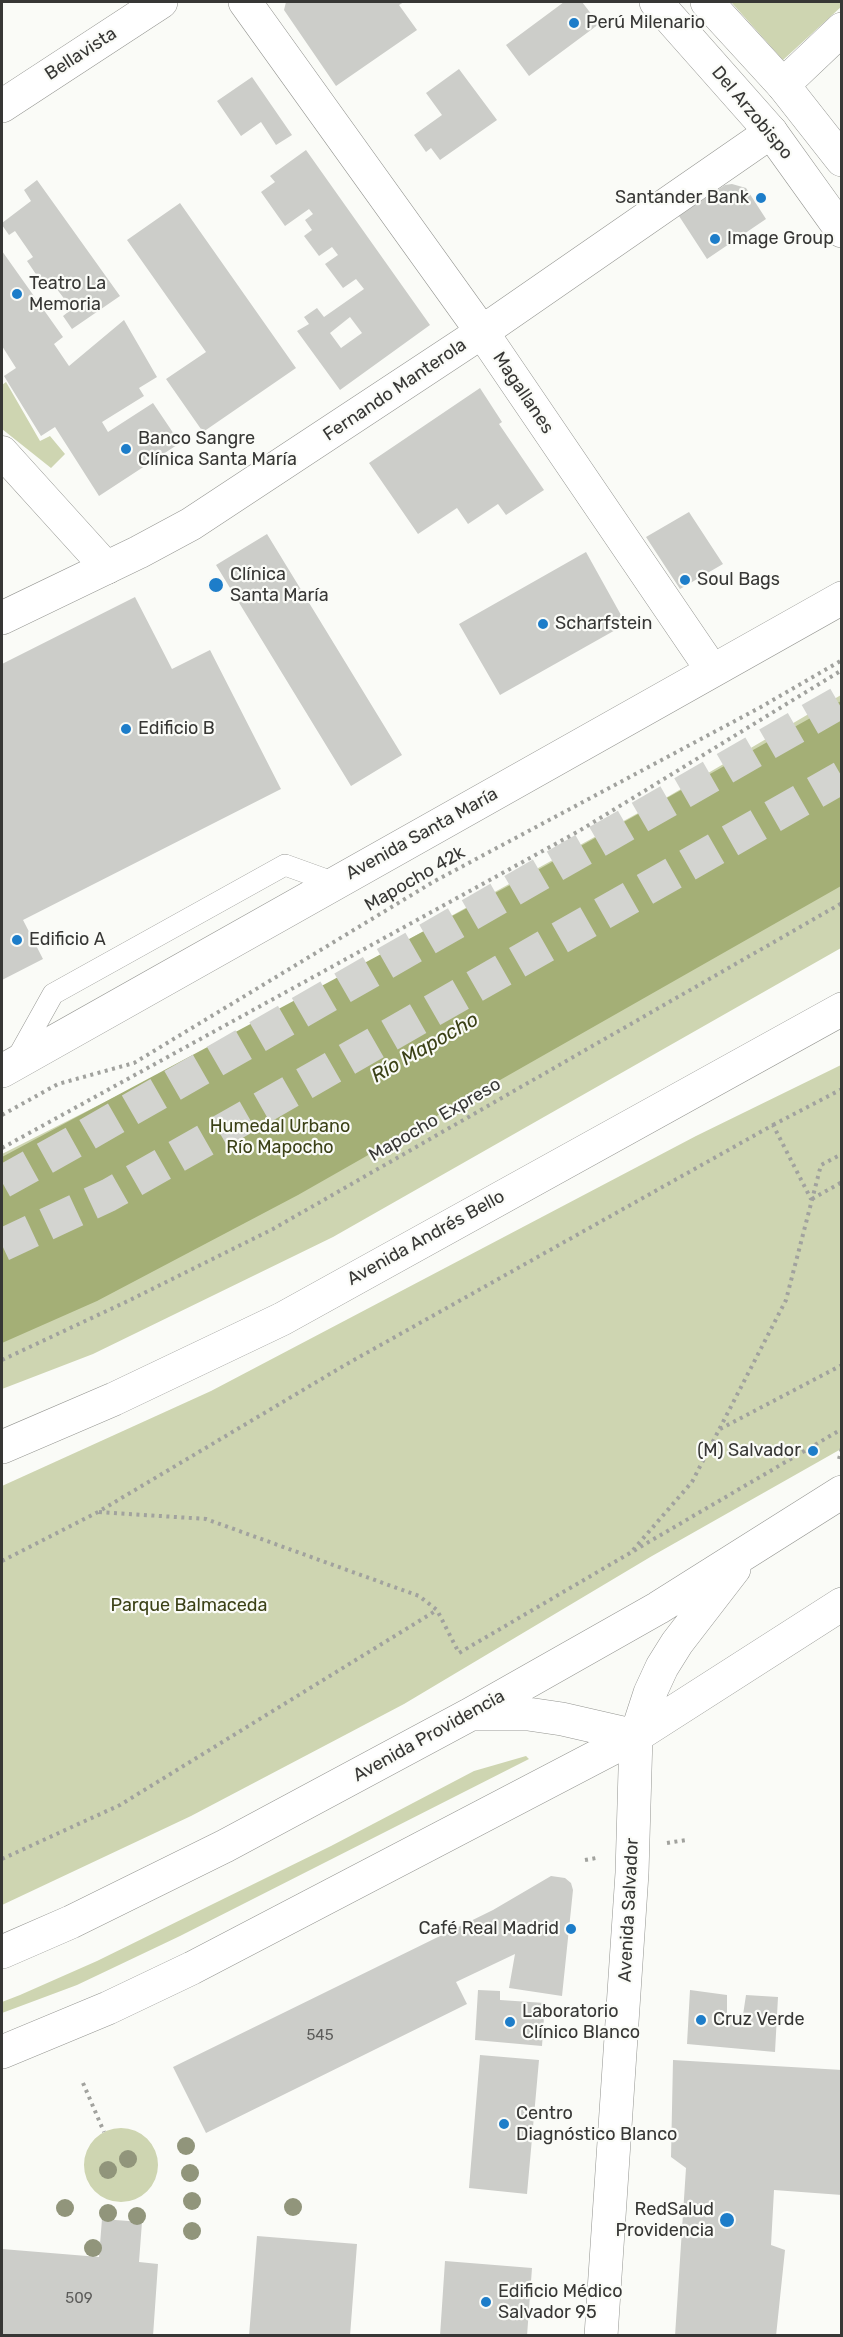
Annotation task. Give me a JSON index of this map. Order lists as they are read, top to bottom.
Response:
{
  "streets": {
    "main road": [
      "Bellavista",
      "Del Arzobispo",
      "Fernando Manterola",
      "Magallanes",
      "Avenida Santa María",
      "Avenida Andrés Bello",
      "Avenida Providencia",
      "Avenida Salvador"
    ],
    "path": ["Mapocho 42k", "Mapocho Expreso"]
  },
  "crossings": [
    ["Del Arzobispo", "Fernando Manterola"],
    ["Fernando Manterola", "Magallanes"],
    ["Magallanes", "Avenida Santa María"],
    ["Avenida Providencia", "Avenida Salvador"]
  ],
  "water": ["Río Mapocho"],
  "parks": ["Humedal Urbano Río Mapocho", "Parque Balmaceda"],
  "places": [
    "Perú Milenario",
    "Santander Bank",
    "Image Group",
    "Teatro La Memoria",
    "Banco Sangre Clínica Santa María",
    "Soul Bags",
    "Clínica Santa María",
    "Scharfstein",
    "Edificio B",
    "Edificio A",
    "(M) Salvador",
    "Café Real Madrid",
    "Cruz Verde",
    "Laboratorio Clínico Blanco",
    "Centro Diagnóstico Blanco",
    "RedSalud Providencia",
    "Edificio Médico Salvador 95"
  ],
  "house_numbers": ["545", "509"]
}
